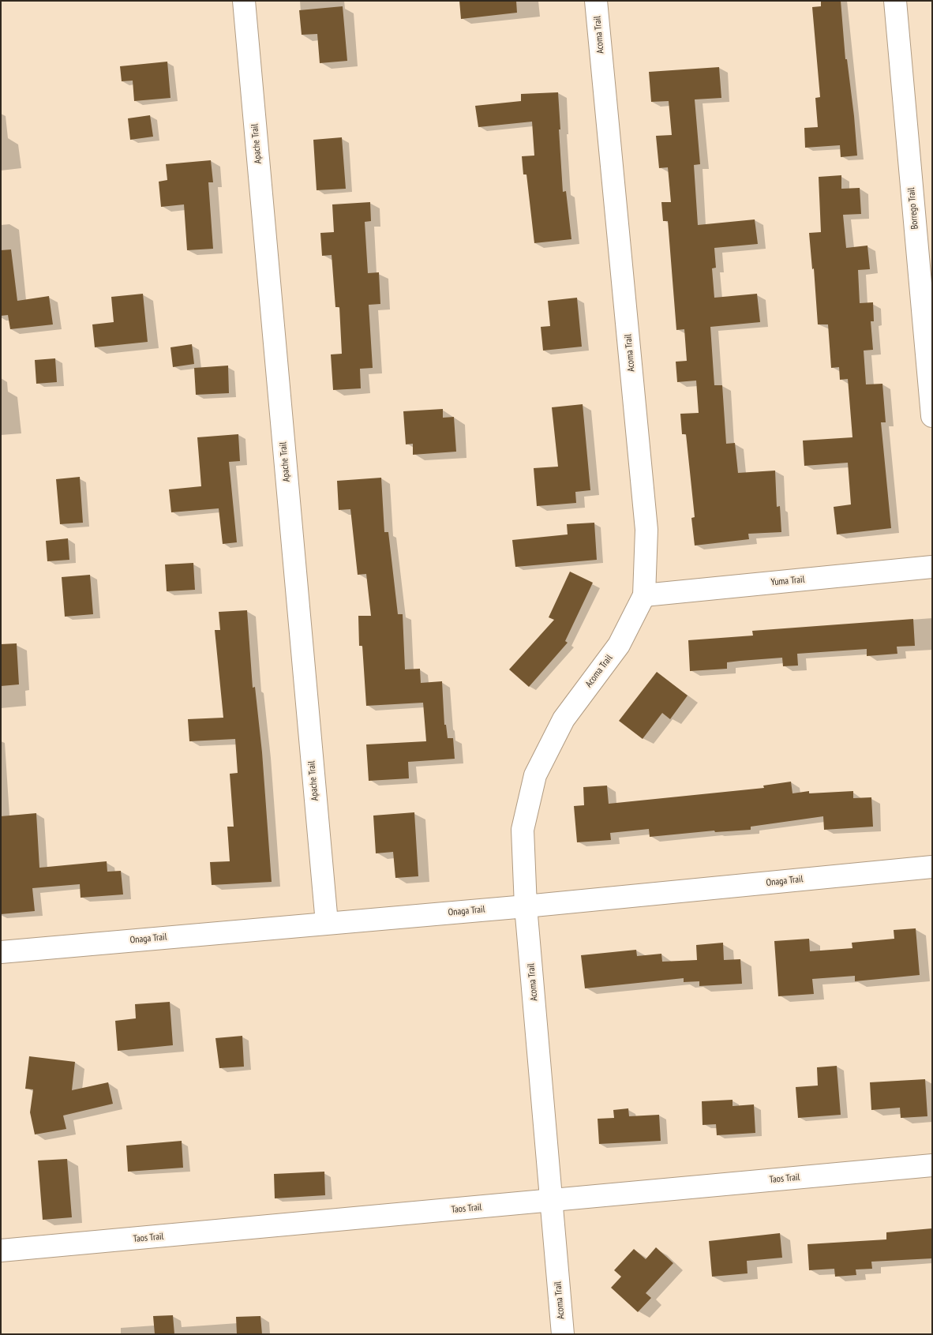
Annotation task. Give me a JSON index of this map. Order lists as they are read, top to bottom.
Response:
{
  "streets": {
    "street": [
      "Acoma Trail",
      "Apache Trail",
      "Borrego Trail",
      "Yuma Trail",
      "Onaga Trail",
      "Taos Trail"
    ]
  },
  "crossings": [
    ["Acoma Trail", "Yuma Trail"],
    ["Acoma Trail", "Onaga Trail"],
    ["Acoma Trail", "Taos Trail"],
    ["Apache Trail", "Onaga Trail"]
  ]
}
